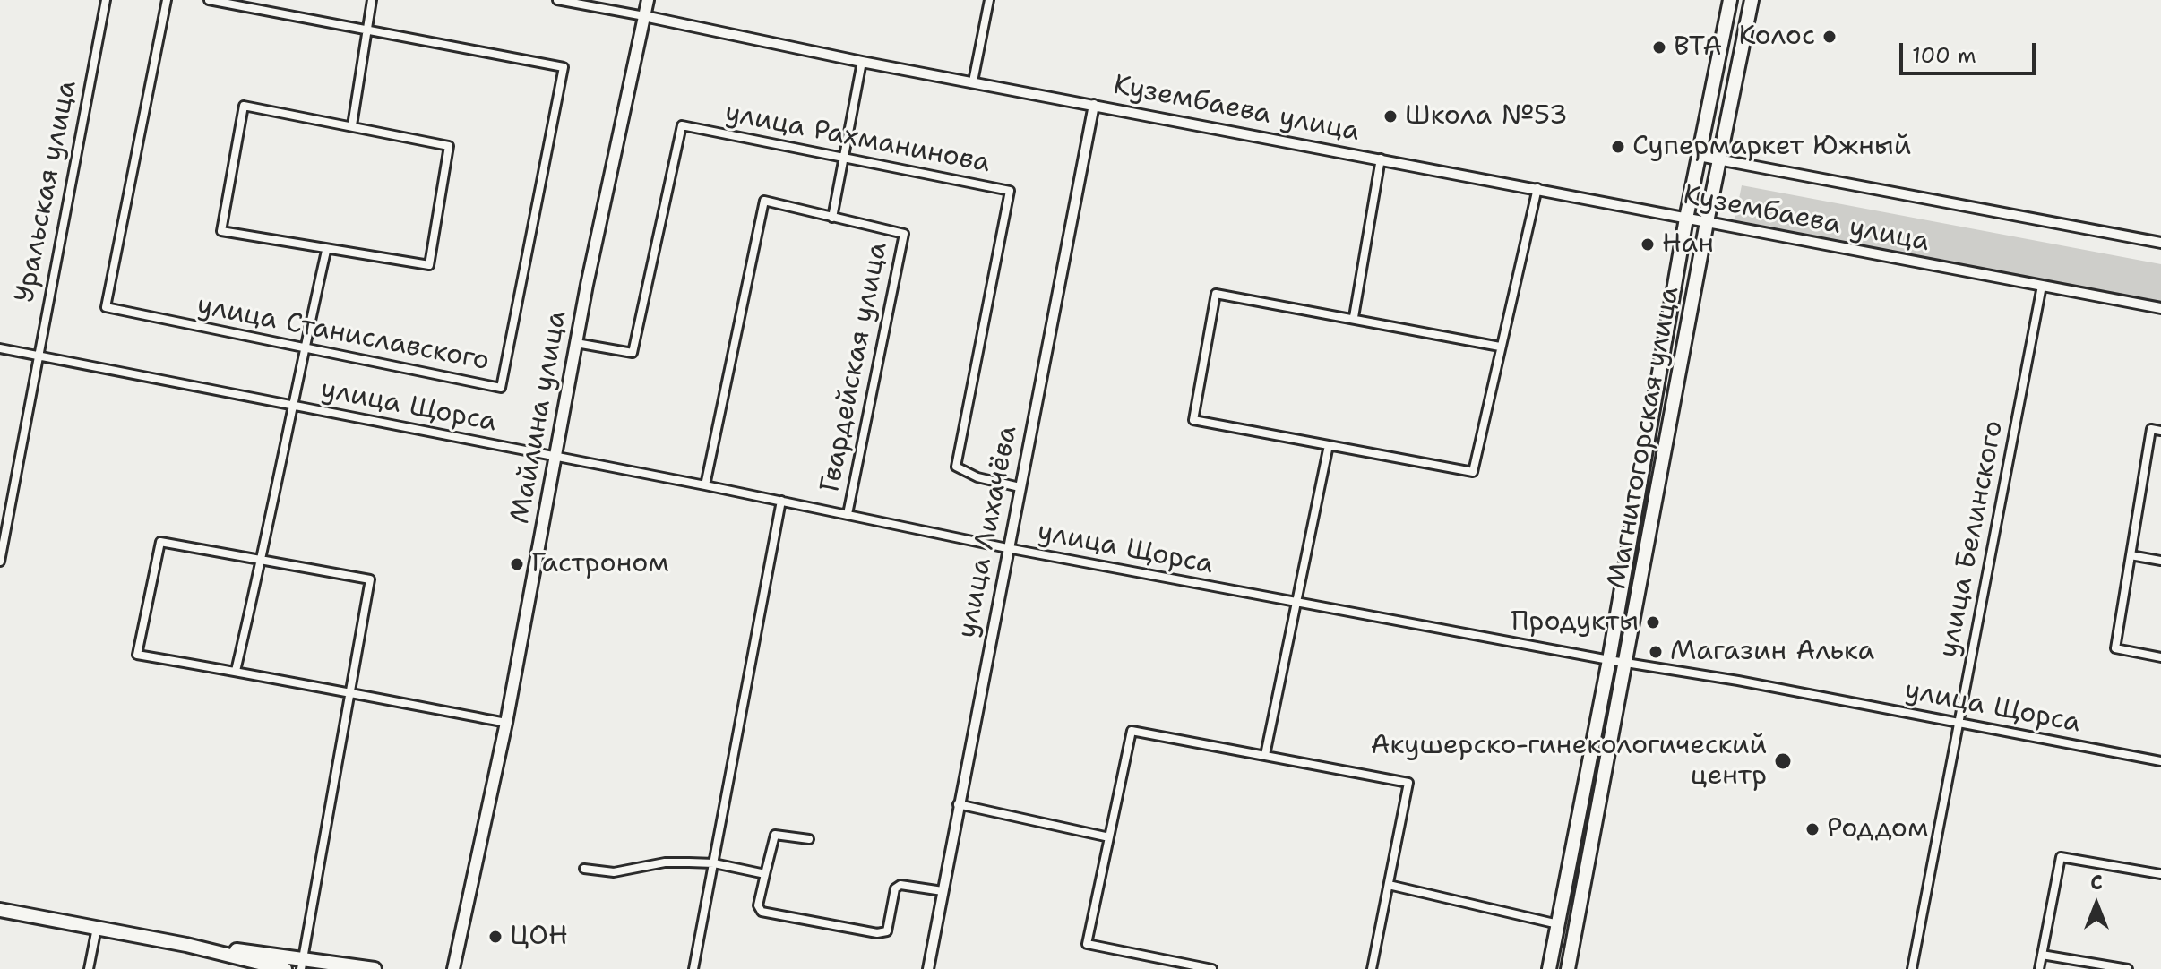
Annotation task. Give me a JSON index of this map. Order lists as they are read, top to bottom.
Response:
{
  "streets": {
    "main road": ["Майлина улица", "Магнитогорская улица"],
    "street": [
      "Кузембаева улица",
      "улица Рахманинова",
      "Уральская улица",
      "улица Станиславского",
      "Гвардейская улица",
      "улица Щорса",
      "улица Лихачёва",
      "улица Белинского"
    ]
  },
  "crossings": [
    ["Кузембаева улица", "Майлина улица"],
    ["Кузембаева улица", "Магнитогорская улица"],
    ["Кузембаева улица", "улица Лихачёва"],
    ["Кузембаева улица", "улица Белинского"],
    ["улица Рахманинова", "Майлина улица"],
    ["улица Рахманинова", "улица Лихачёва"],
    ["Уральская улица", "улица Щорса"],
    ["Гвардейская улица", "улица Щорса"],
    ["улица Щорса", "Майлина улица"],
    ["улица Щорса", "Магнитогорская улица"],
    ["улица Щорса", "улица Лихачёва"],
    ["улица Щорса", "улица Белинского"]
  ],
  "places": [
    "Колос",
    "BTA",
    "Школа №53",
    "Супермаркет Южный",
    "Нан",
    "Гастроном",
    "Продукты",
    "Магазин Алька",
    "Акушерско-гинекологический центр",
    "Роддом",
    "ЦОН"
  ],
  "scale_bar": "100 m",
  "north": "top"
}
